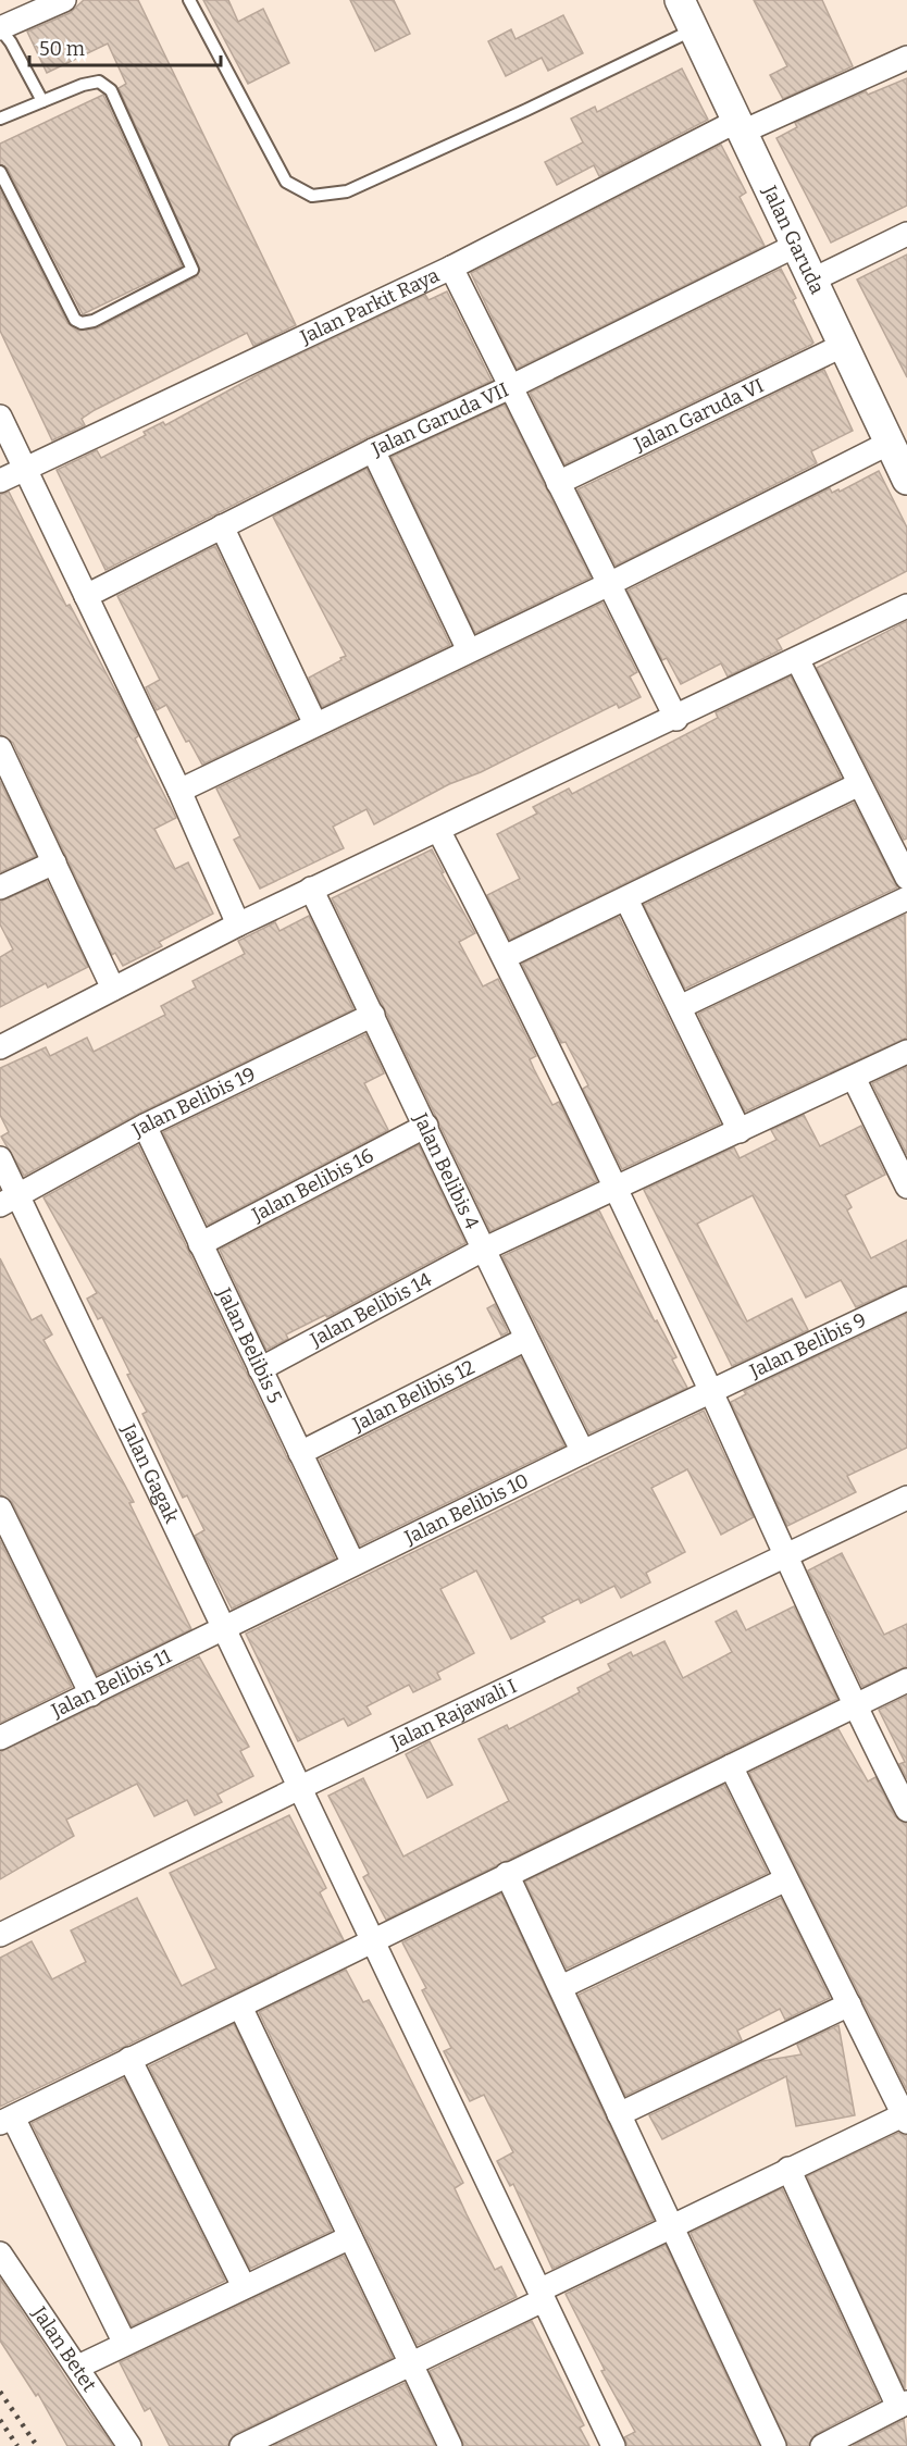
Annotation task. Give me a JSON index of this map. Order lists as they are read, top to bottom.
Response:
{
  "streets": {
    "street": [
      "Jalan Garuda",
      "Jalan Parkit Raya",
      "Jalan Garuda VI",
      "Jalan Garuda VII",
      "Jalan Belibis 19",
      "Jalan Belibis 4",
      "Jalan Belibis 16",
      "Jalan Belibis 14",
      "Jalan Belibis 9",
      "Jalan Belibis 5",
      "Jalan Belibis 12",
      "Jalan Gagak",
      "Jalan Belibis 10",
      "Jalan Belibis 11",
      "Jalan Rajawali I",
      "Jalan Betet"
    ]
  },
  "crossings": [
    ["Jalan Garuda", "Jalan Parkit Raya"],
    ["Jalan Garuda", "Jalan Garuda VI"],
    ["Jalan Garuda", "Jalan Garuda VII"],
    ["Jalan Belibis 19", "Jalan Belibis 4"],
    ["Jalan Belibis 19", "Jalan Belibis 5"],
    ["Jalan Belibis 19", "Jalan Gagak"],
    ["Jalan Belibis 4", "Jalan Belibis 16"],
    ["Jalan Belibis 4", "Jalan Belibis 14"],
    ["Jalan Belibis 4", "Jalan Belibis 12"],
    ["Jalan Belibis 4", "Jalan Belibis 10"],
    ["Jalan Belibis 16", "Jalan Belibis 5"],
    ["Jalan Belibis 14", "Jalan Belibis 5"],
    ["Jalan Belibis 9", "Jalan Belibis 10"],
    ["Jalan Belibis 5", "Jalan Belibis 12"],
    ["Jalan Belibis 5", "Jalan Belibis 10"],
    ["Jalan Gagak", "Jalan Belibis 10"],
    ["Jalan Gagak", "Jalan Belibis 11"],
    ["Jalan Gagak", "Jalan Rajawali I"],
    ["Jalan Belibis 10", "Jalan Belibis 11"]
  ],
  "scale_bar": "50 m"
}
